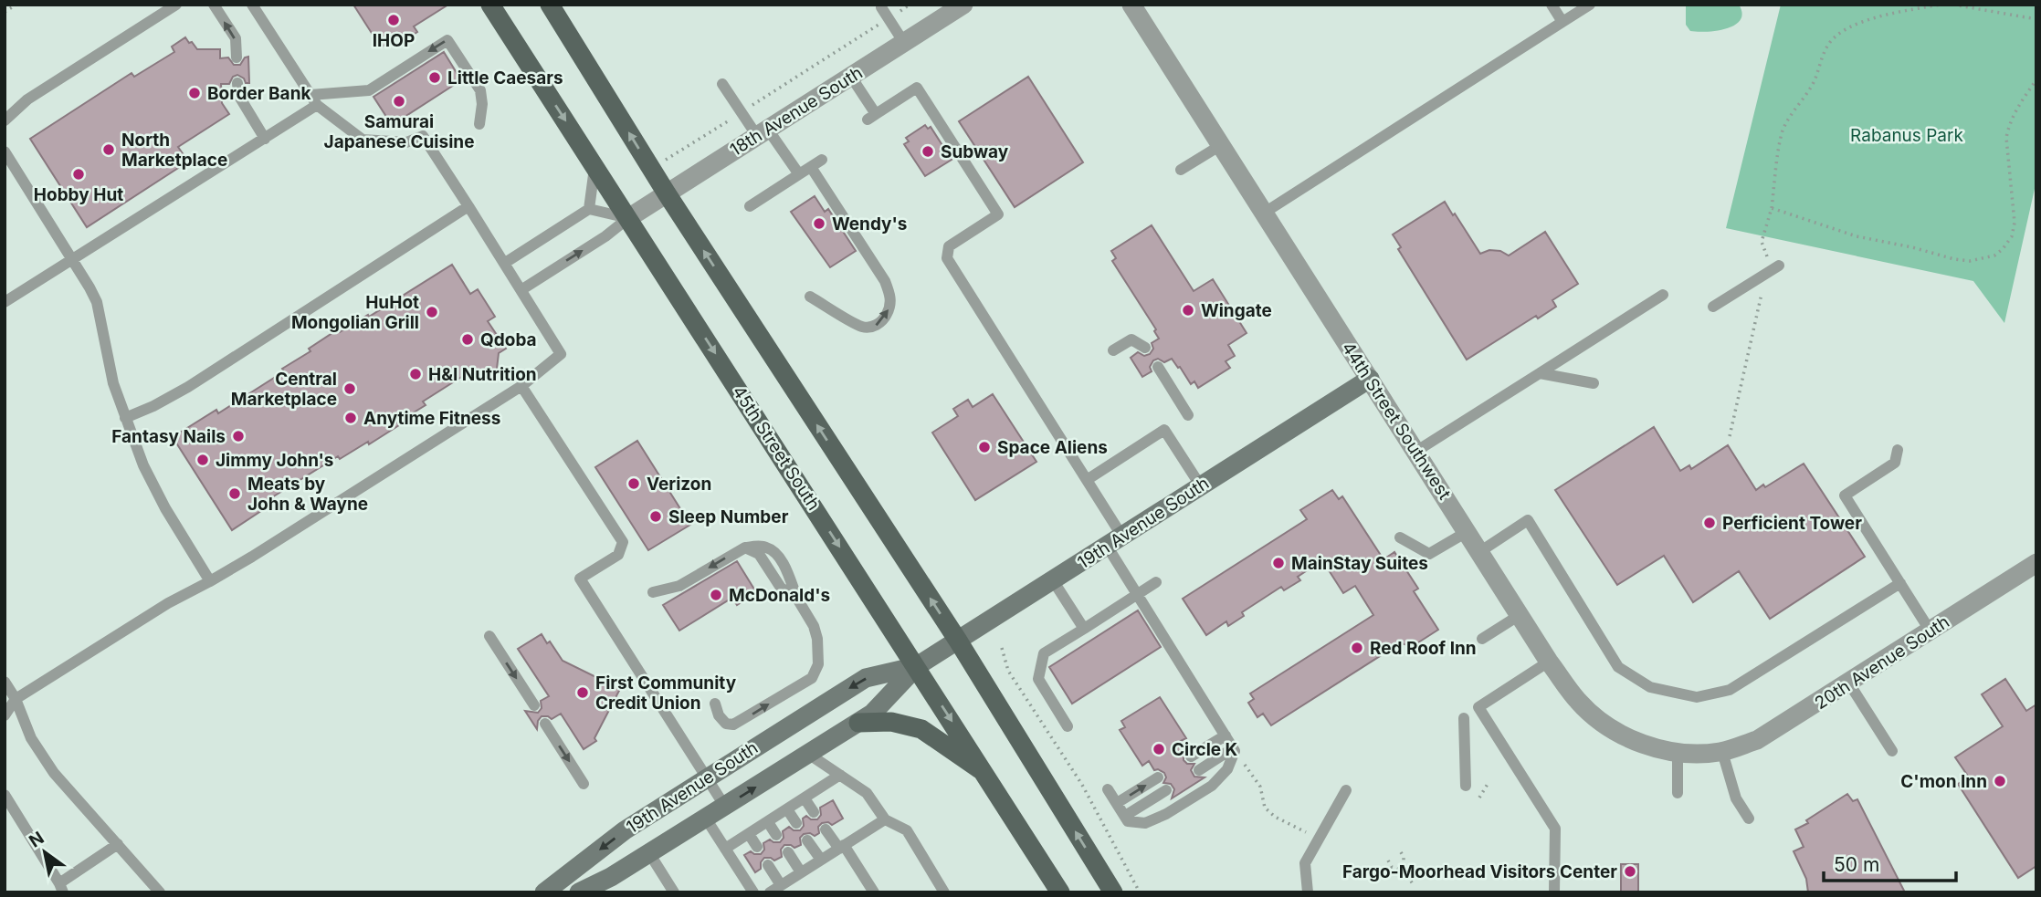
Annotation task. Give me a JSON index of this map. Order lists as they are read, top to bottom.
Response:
{
  "streets": {
    "main road": ["45th Street South"],
    "street": [
      "18th Avenue South",
      "44th Street Southwest",
      "19th Avenue South",
      "20th Avenue South"
    ]
  },
  "crossings": [
    ["18th Avenue South", "45th Street South"],
    ["44th Street Southwest", "19th Avenue South"],
    ["44th Street Southwest", "20th Avenue South"],
    ["45th Street South", "19th Avenue South"]
  ],
  "parks": ["Rabanus Park"],
  "places": [
    "IHOP",
    "Little Caesars",
    "Border Bank",
    "Samurai Japanese Cuisine",
    "North Marketplace",
    "Subway",
    "Hobby Hut",
    "Wendy's",
    "Wingate",
    "HuHot Mongolian Grill",
    "Qdoba",
    "H&I Nutrition",
    "Central Marketplace",
    "Anytime Fitness",
    "Fantasy Nails",
    "Space Aliens",
    "Jimmy John's",
    "Verizon",
    "Meats by John & Wayne",
    "Sleep Number",
    "Perficient Tower",
    "MainStay Suites",
    "McDonald's",
    "Red Roof Inn",
    "First Community Credit Union",
    "Circle K",
    "C'mon Inn",
    "Fargo-Moorhead Visitors Center"
  ],
  "scale_bar": "50 m",
  "north": "top left"
}
